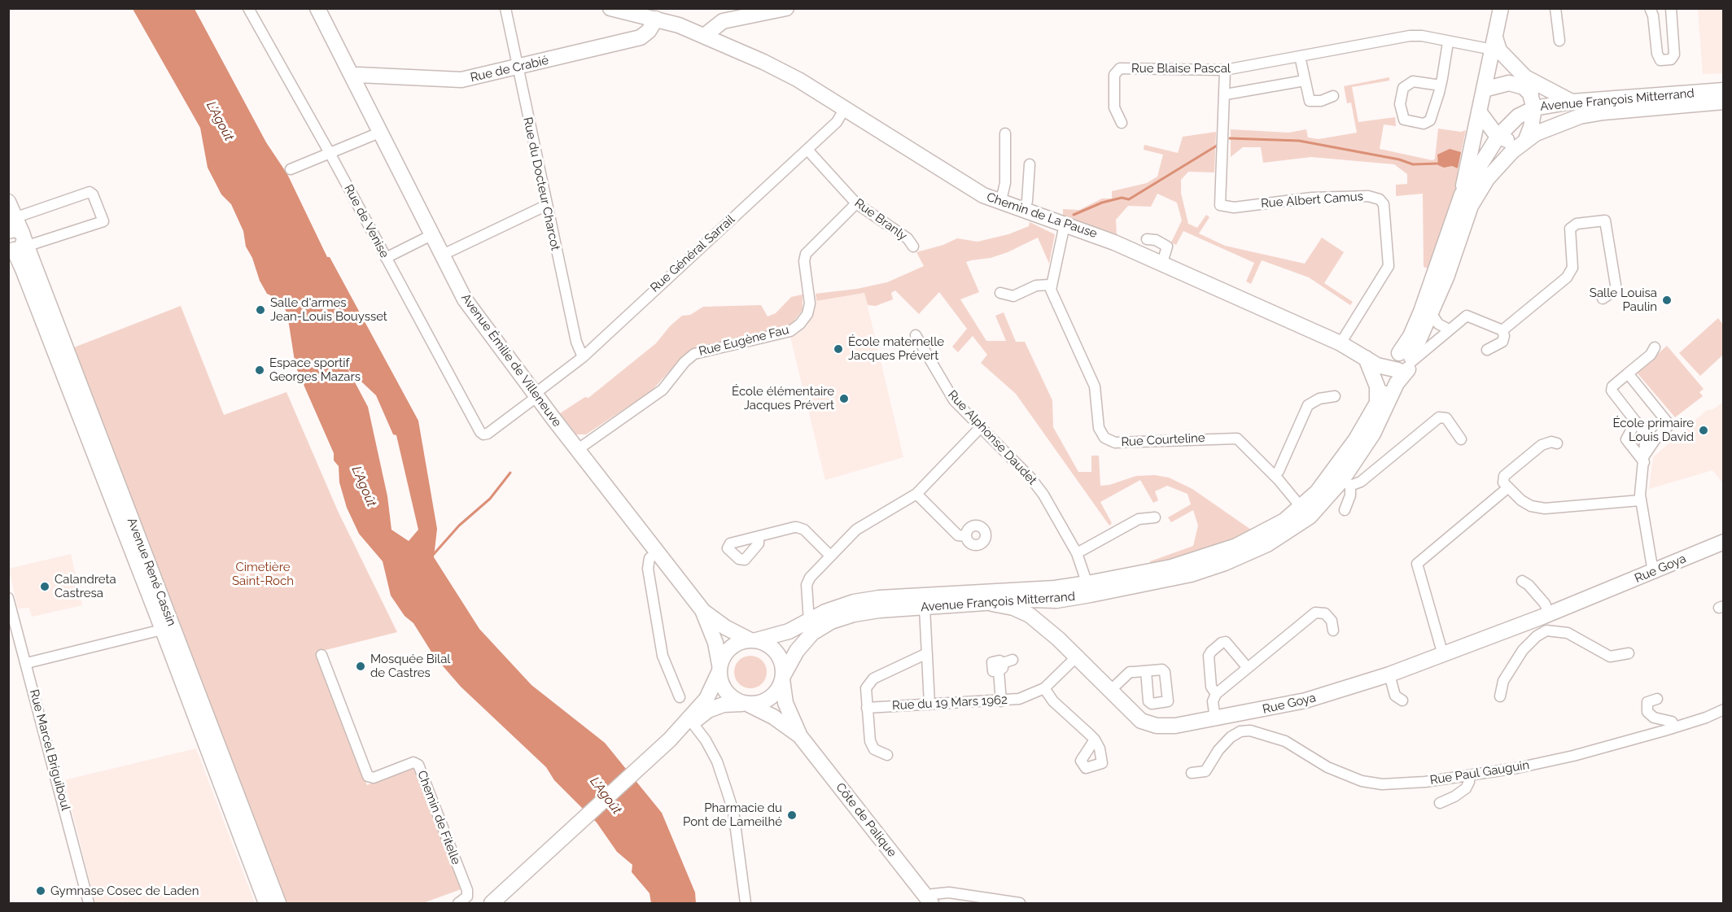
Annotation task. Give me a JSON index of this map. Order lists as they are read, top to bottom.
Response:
{
  "streets": {
    "street": [
      "Rue Blaise Pascal",
      "Rue de Crabié",
      "Avenue François Mitterrand",
      "Rue du Docteur Charcot",
      "Rue Albert Camus",
      "Chemin de La Pause",
      "Rue Branly",
      "Rue de Venise",
      "Rue Général Sarrail",
      "Rue Eugène Fau",
      "Avenue Émilie de Villeneuve",
      "Rue Alphonse Daudet",
      "Rue Courteline",
      "Rue Goya",
      "Avenue René Cassin",
      "Rue du 19 Mars 1962",
      "Rue Marcel Briguiboul",
      "Rue Paul Gauguin",
      "Chemin de Fitelle",
      "Côte de Palique"
    ]
  },
  "crossings": [
    ["Rue Blaise Pascal", "Rue Albert Camus"],
    ["Rue de Crabié", "Rue du Docteur Charcot"],
    ["Rue de Crabié", "Chemin de La Pause"],
    ["Rue de Crabié", "Avenue Émilie de Villeneuve"],
    ["Avenue François Mitterrand", "Chemin de La Pause"],
    ["Avenue François Mitterrand", "Avenue Émilie de Villeneuve"],
    ["Avenue François Mitterrand", "Rue Alphonse Daudet"],
    ["Avenue François Mitterrand", "Rue Courteline"],
    ["Avenue François Mitterrand", "Rue Goya"],
    ["Avenue François Mitterrand", "Côte de Palique"],
    ["Rue du Docteur Charcot", "Rue Général Sarrail"],
    ["Rue Albert Camus", "Chemin de La Pause"],
    ["Chemin de La Pause", "Rue Général Sarrail"],
    ["Rue Branly", "Rue Général Sarrail"],
    ["Rue Branly", "Rue Eugène Fau"],
    ["Rue de Venise", "Rue Général Sarrail"],
    ["Rue Général Sarrail", "Avenue Émilie de Villeneuve"],
    ["Rue Eugène Fau", "Avenue Émilie de Villeneuve"],
    ["Avenue Émilie de Villeneuve", "Côte de Palique"],
    ["Rue Goya", "Rue du 19 Mars 1962"]
  ],
  "water": ["L'Agoût"],
  "parks": ["Cimetière Saint-Roch"],
  "places": [
    "Salle Louisa Paulin",
    "Salle d'armes Jean-Louis Bouysset",
    "École maternelle Jacques Prévert",
    "Espace sportif Georges Mazars",
    "École élémentaire Jacques Prévert",
    "École primaire Louis David",
    "Calandreta Castresa",
    "Mosquée Bilal de Castres",
    "Pharmacie du Pont de Lameilhé",
    "Gymnase Cosec de Laden"
  ]
}
